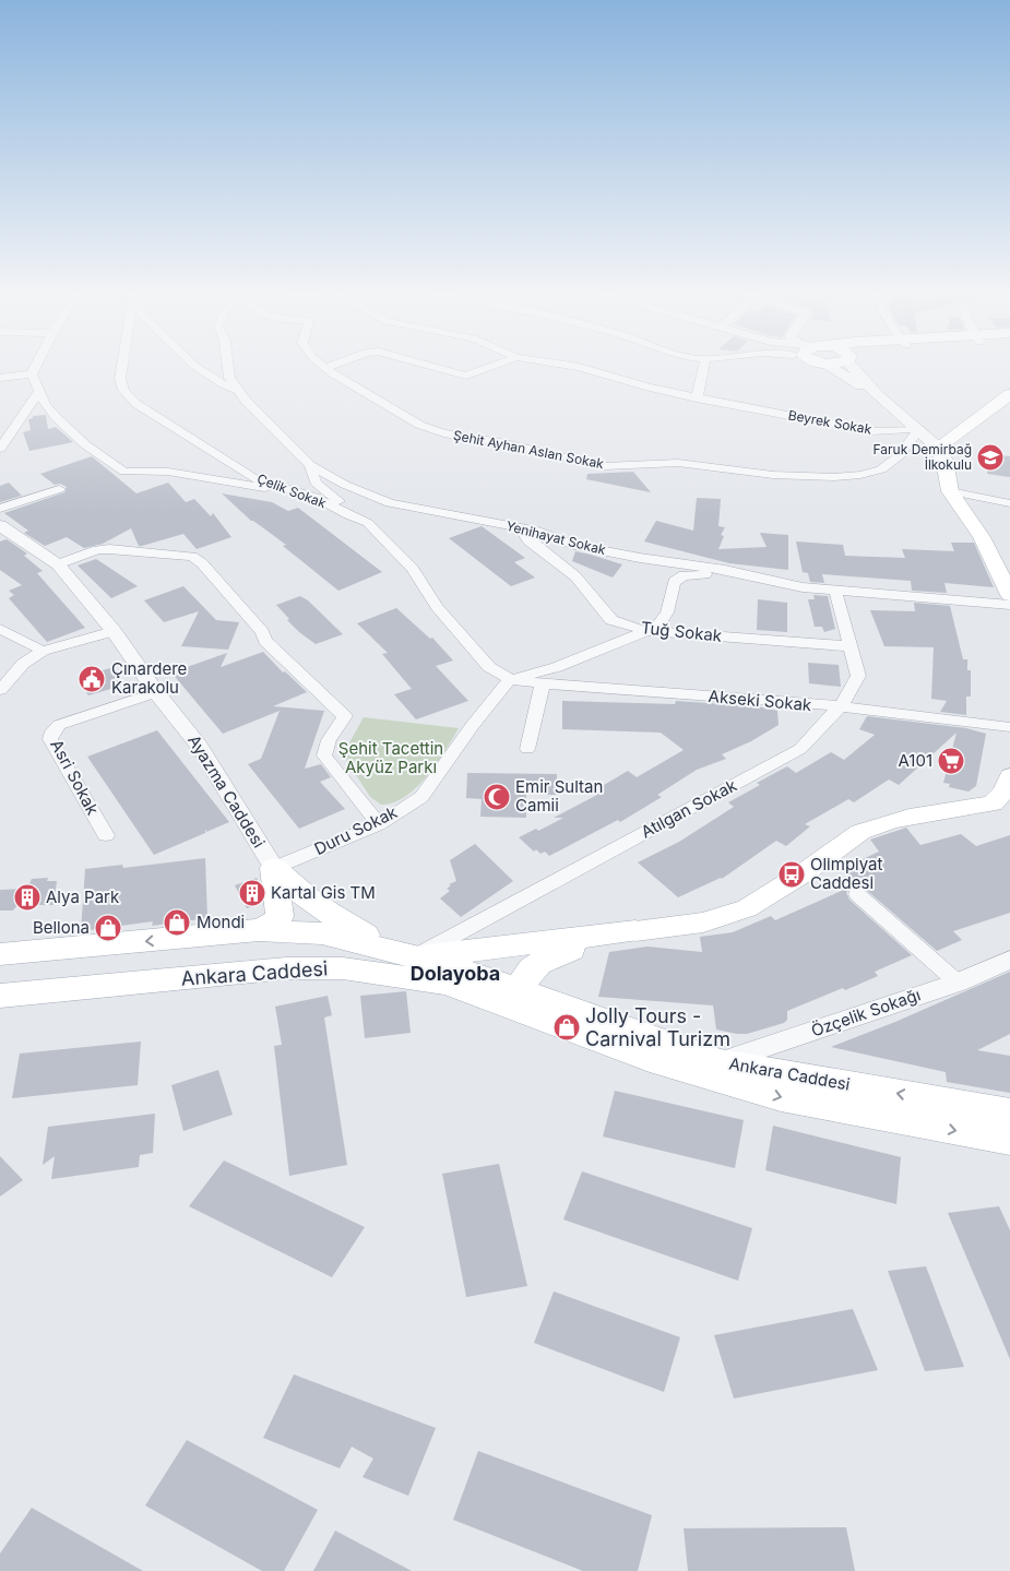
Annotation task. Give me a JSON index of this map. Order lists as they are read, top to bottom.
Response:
{
  "streets": {
    "main road": ["Ankara Caddesi"],
    "street": [
      "Beyrek Sokak",
      "Şehit Ayhan Aslan Sokak",
      "Çelik Sokak",
      "Yenihayat Sokak",
      "Tuğ Sokak",
      "Akseki Sokak",
      "Asri Sokak",
      "Ayazma Caddesi",
      "Atılgan Sokak",
      "Duru Sokak",
      "Özçelik Sokağı"
    ]
  },
  "crossings": [
    ["Beyrek Sokak", "Şehit Ayhan Aslan Sokak"],
    ["Çelik Sokak", "Akseki Sokak"],
    ["Çelik Sokak", "Duru Sokak"],
    ["Yenihayat Sokak", "Tuğ Sokak"],
    ["Yenihayat Sokak", "Atılgan Sokak"],
    ["Tuğ Sokak", "Atılgan Sokak"],
    ["Akseki Sokak", "Atılgan Sokak"],
    ["Akseki Sokak", "Duru Sokak"],
    ["Asri Sokak", "Ayazma Caddesi"],
    ["Ayazma Caddesi", "Duru Sokak"],
    ["Atılgan Sokak", "Ankara Caddesi"],
    ["Ankara Caddesi", "Özçelik Sokağı"]
  ],
  "districts": ["Dolayoba"],
  "parks": ["Şehit Tacettin Akyüz Parkı"],
  "places": {
    "school or university": ["Faruk Demirbağ İlkokulu"],
    "public building": ["Çınardere Karakolu"],
    "supermarket": ["A101"],
    "mosque": ["Emir Sultan Camii"],
    "bus stop": ["Oli̇mpi̇yat Caddesi̇"],
    "building": ["Kartal Gis TM", "Alya Park"],
    "shop": ["Mondi", "Bellona", "Jolly Tours - Carnival Turizm"]
  }
}
